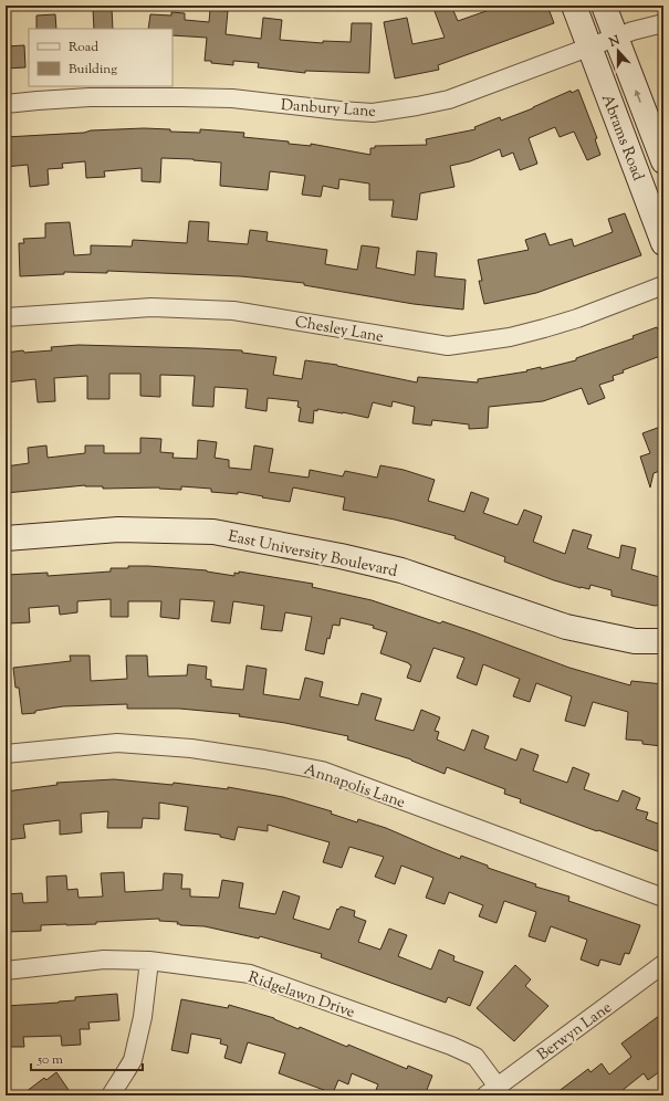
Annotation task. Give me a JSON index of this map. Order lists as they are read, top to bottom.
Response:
{
  "streets": {
    "street": [
      "Danbury Lane",
      "Abrams Road",
      "Chesley Lane",
      "East University Boulevard",
      "Annapolis Lane",
      "Ridgelawn Drive",
      "Berwyn Lane"
    ]
  },
  "crossings": [
    ["Danbury Lane", "Abrams Road"],
    ["Ridgelawn Drive", "Berwyn Lane"]
  ],
  "legend": ["Road", "Building"],
  "scale_bar": "50 m",
  "north": "top"
}
